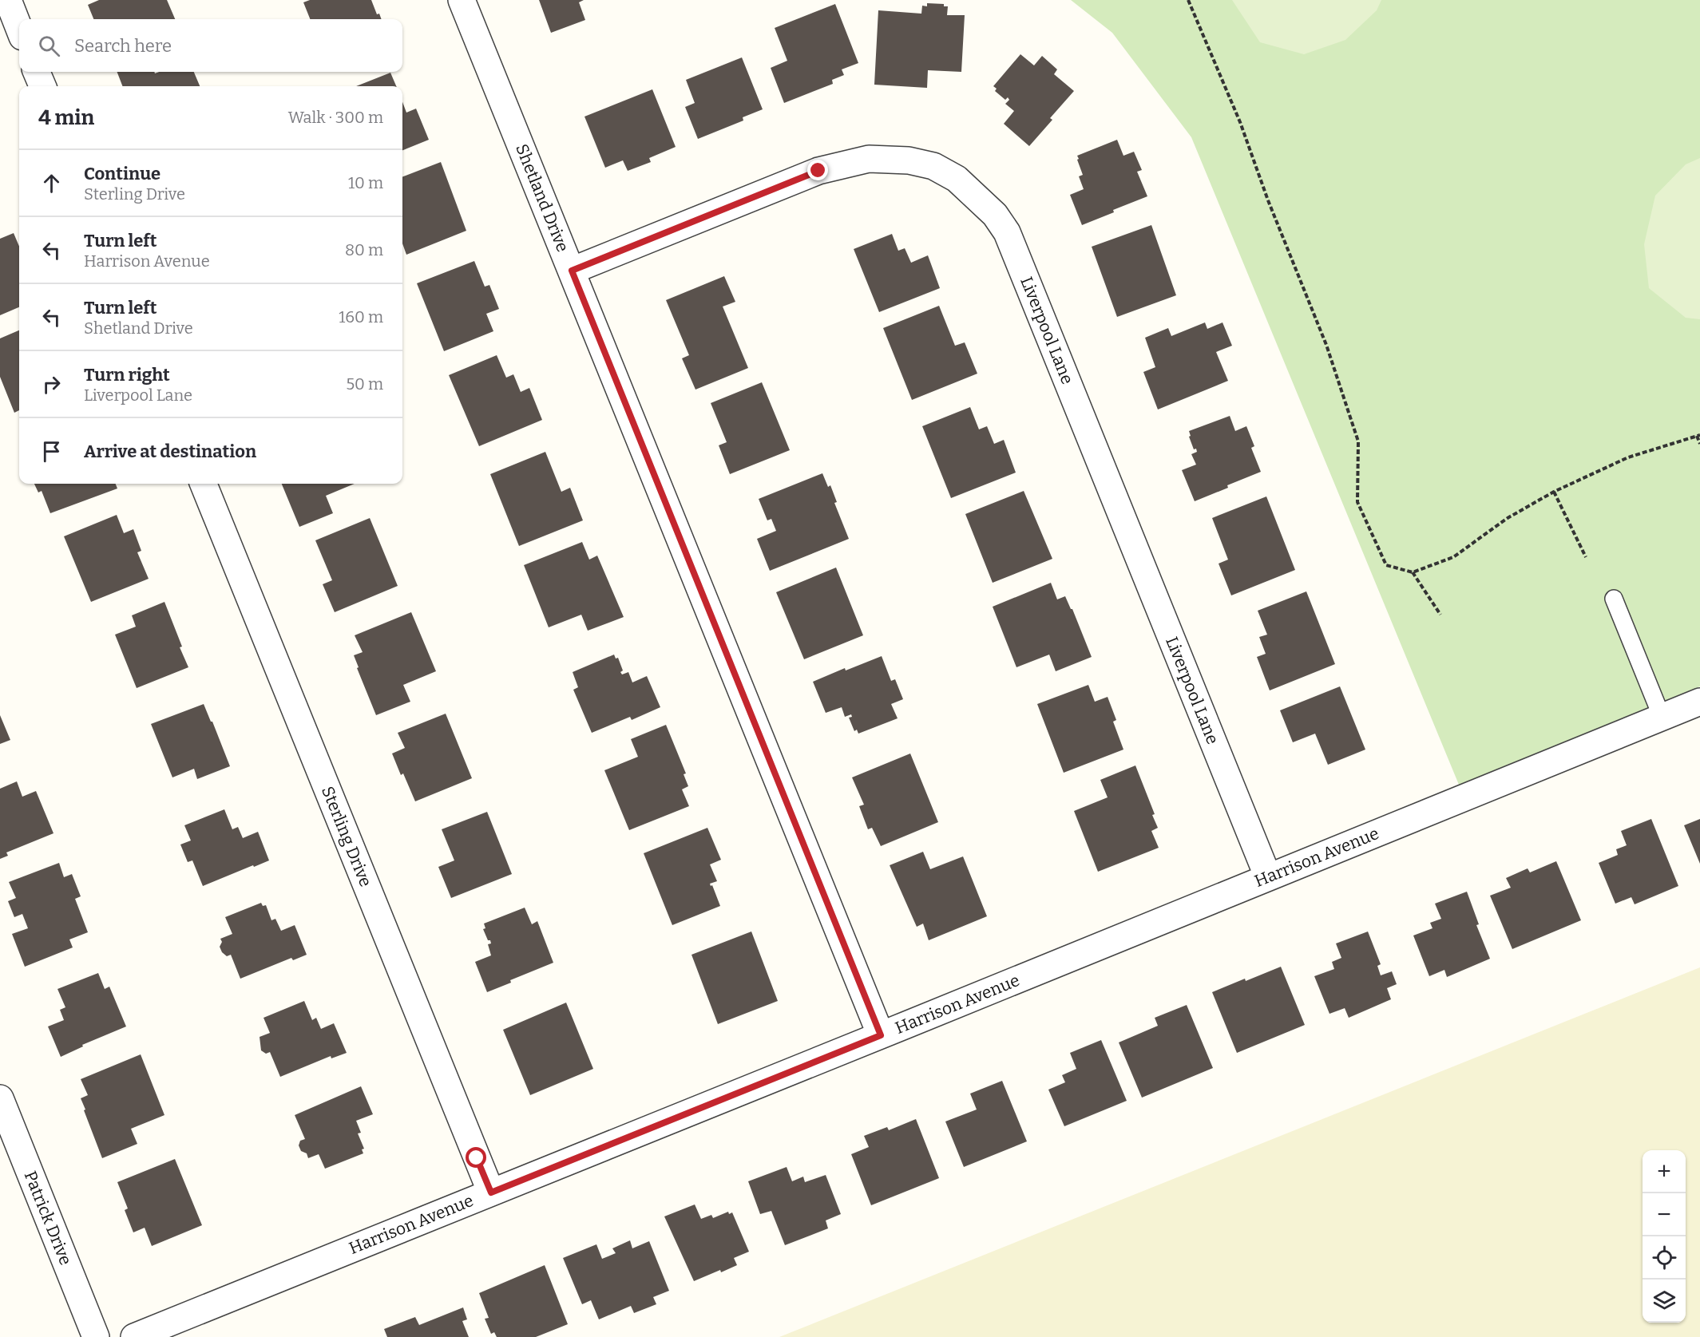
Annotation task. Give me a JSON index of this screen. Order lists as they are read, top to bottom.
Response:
{
  "streets": {
    "street": [
      "Shetland Drive",
      "Liverpool Lane",
      "Sterling Drive",
      "Harrison Avenue",
      "Patrick Drive"
    ]
  },
  "crossings": [
    ["Shetland Drive", "Liverpool Lane"],
    ["Shetland Drive", "Harrison Avenue"],
    ["Liverpool Lane", "Harrison Avenue"],
    ["Sterling Drive", "Harrison Avenue"]
  ],
  "page": {
    "search": "Search here",
    "heading": ["4 min", "Walk · 300 m"],
    "list": [
      ["Continue", "Sterling Drive", "10 m"],
      ["Turn left", "Harrison Avenue", "80 m"],
      ["Turn left", "Shetland Drive", "160 m"],
      ["Turn right", "Liverpool Lane", "50 m"],
      "Arrive at destination"
    ],
    "map_buttons": ["+", "−"]
  }
}
